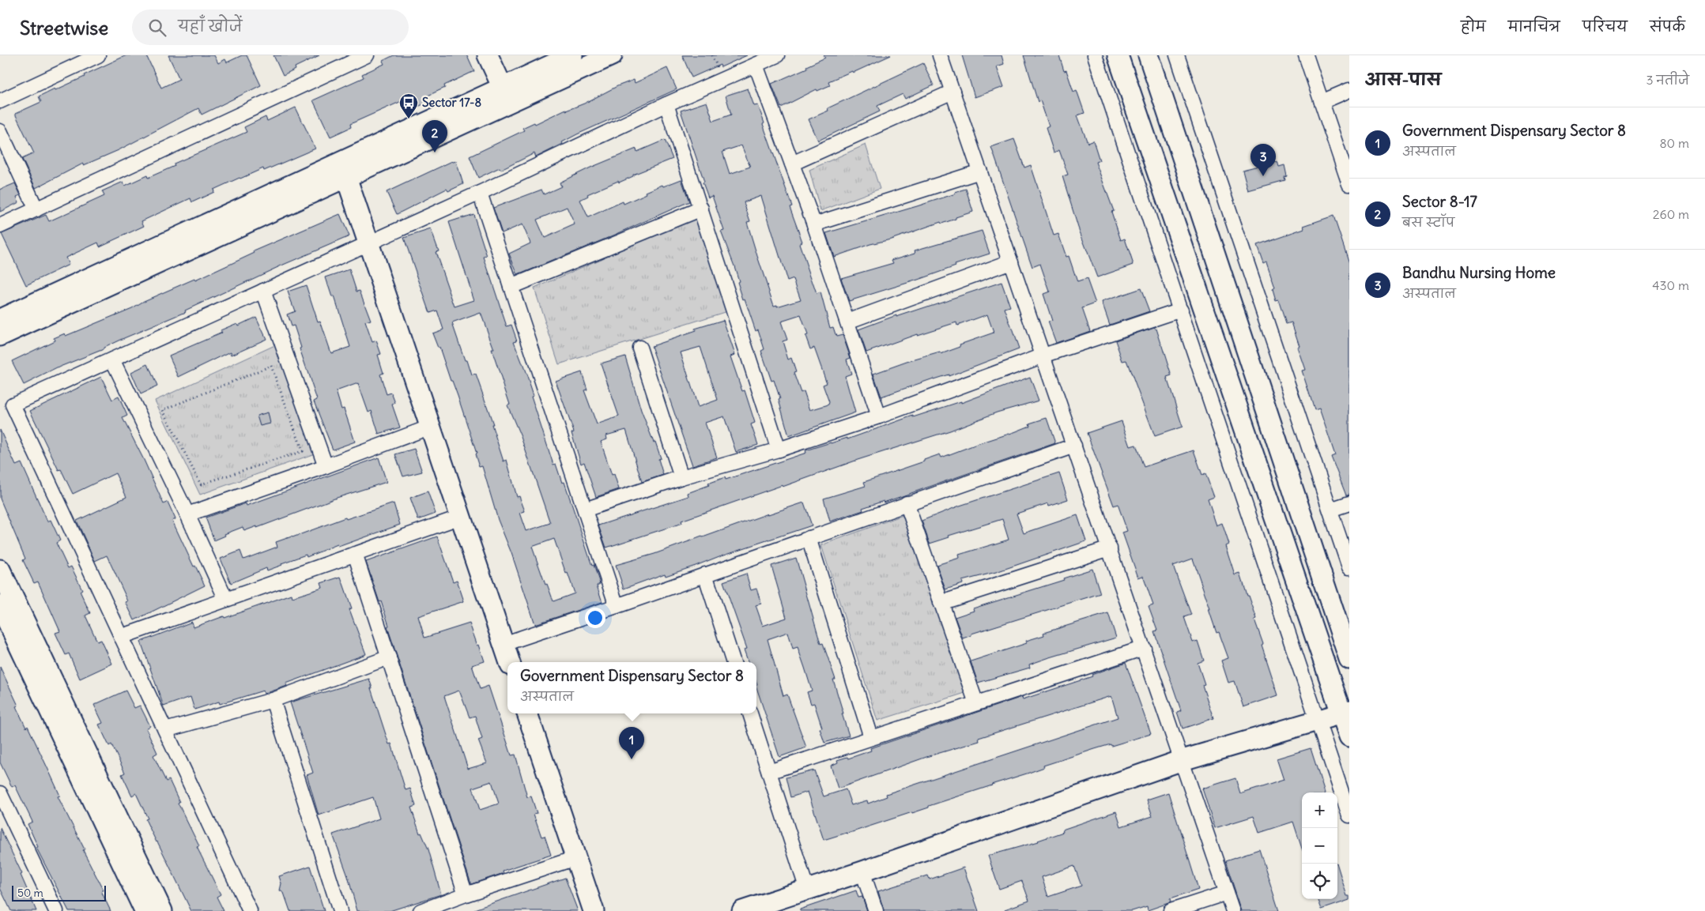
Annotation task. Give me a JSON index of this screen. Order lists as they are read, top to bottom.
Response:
{
  "places": {
    "bus stop": ["Sector 17-8"]
  },
  "scale_bar": "50 m",
  "page": {
    "header": "Streetwise",
    "search": "यहाँ खोजें",
    "nav": [
      "होम",
      "मानचित्र",
      "परिचय",
      "संपर्क"
    ],
    "heading": ["आस-पास", "3 नतीजे"],
    "list": [
      {
        "mark": "1",
        "name": "Government Dispensary Sector 8",
        "note": "अस्पताल",
        "value": "80 m"
      },
      {
        "mark": "2",
        "name": "Sector 8-17",
        "note": "बस स्टॉप",
        "value": "260 m"
      },
      {
        "mark": "3",
        "name": "Bandhu Nursing Home",
        "note": "अस्पताल",
        "value": "430 m"
      }
    ],
    "pins": ["2", "3", "1"],
    "popup": ["Government Dispensary Sector 8", "अस्पताल"],
    "map_buttons": ["+", "−"],
    "scale": "50 m"
  }
}
